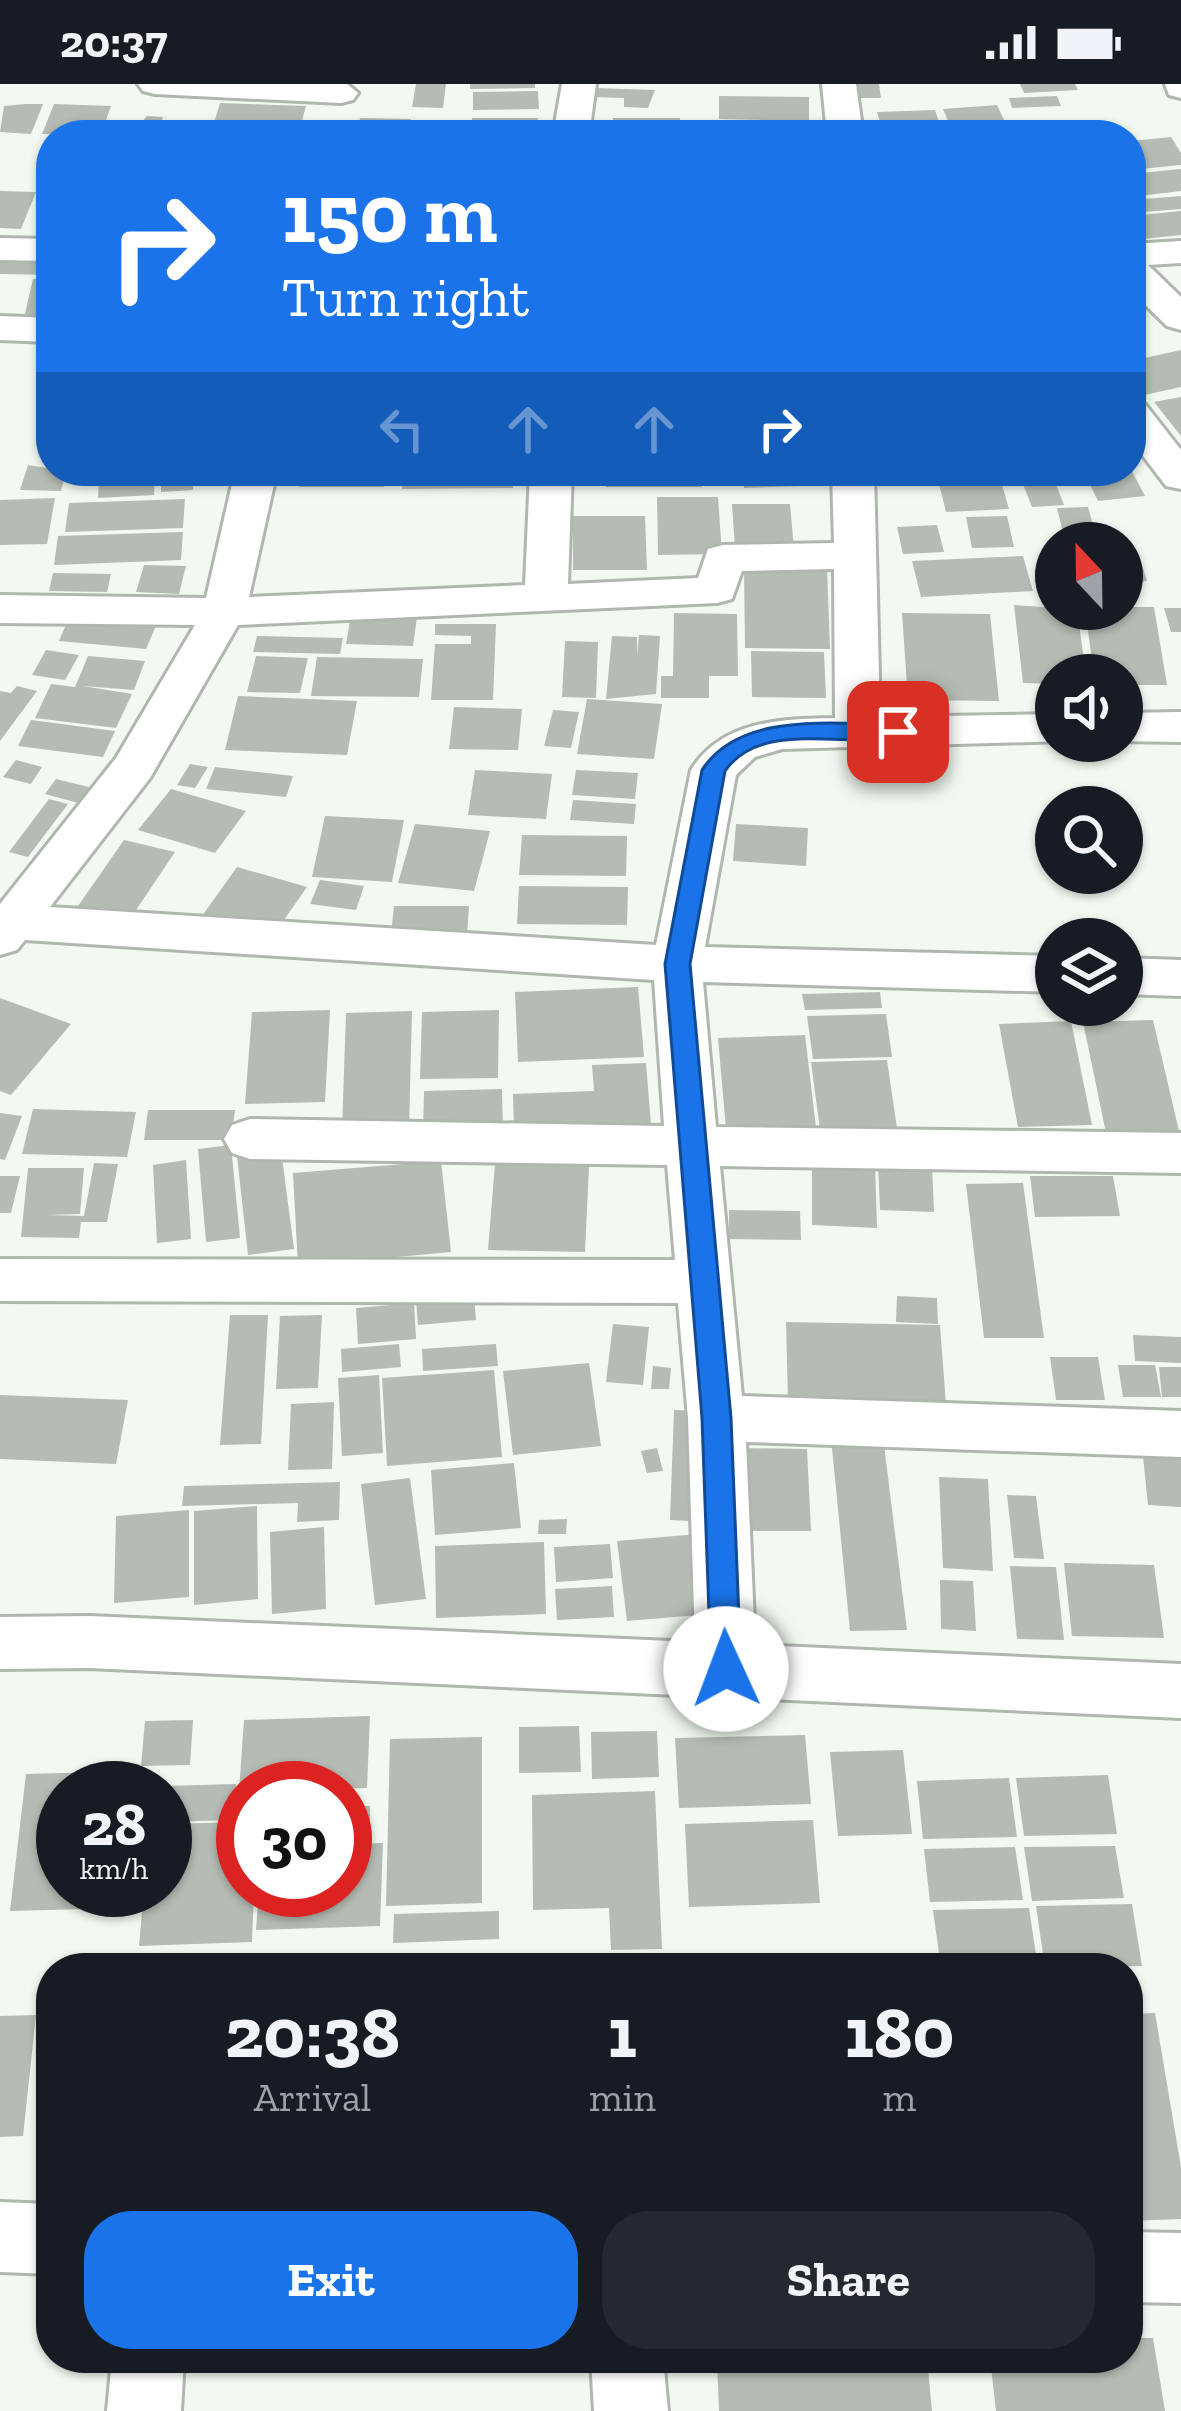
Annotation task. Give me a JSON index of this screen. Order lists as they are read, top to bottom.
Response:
{
  "north": "top",
  "page": {
    "status": "20:37",
    "turn": ["150 m", "Turn right"],
    "speed": "28 km/h",
    "limit": "30",
    "eta": [
      "20:38",
      "Arrival",
      "1",
      "min",
      "180",
      "m"
    ],
    "buttons": ["Exit", "Share"]
  }
}
